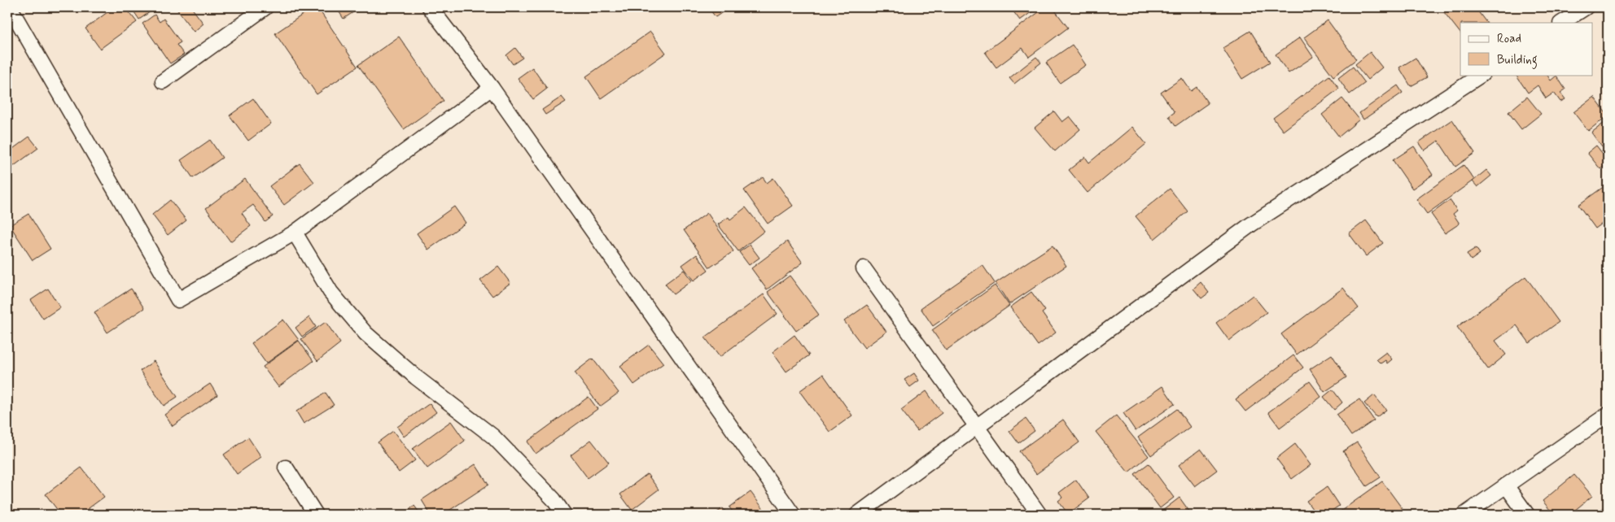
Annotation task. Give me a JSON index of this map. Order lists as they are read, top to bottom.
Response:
{
  "legend": ["Road", "Building"]
}
